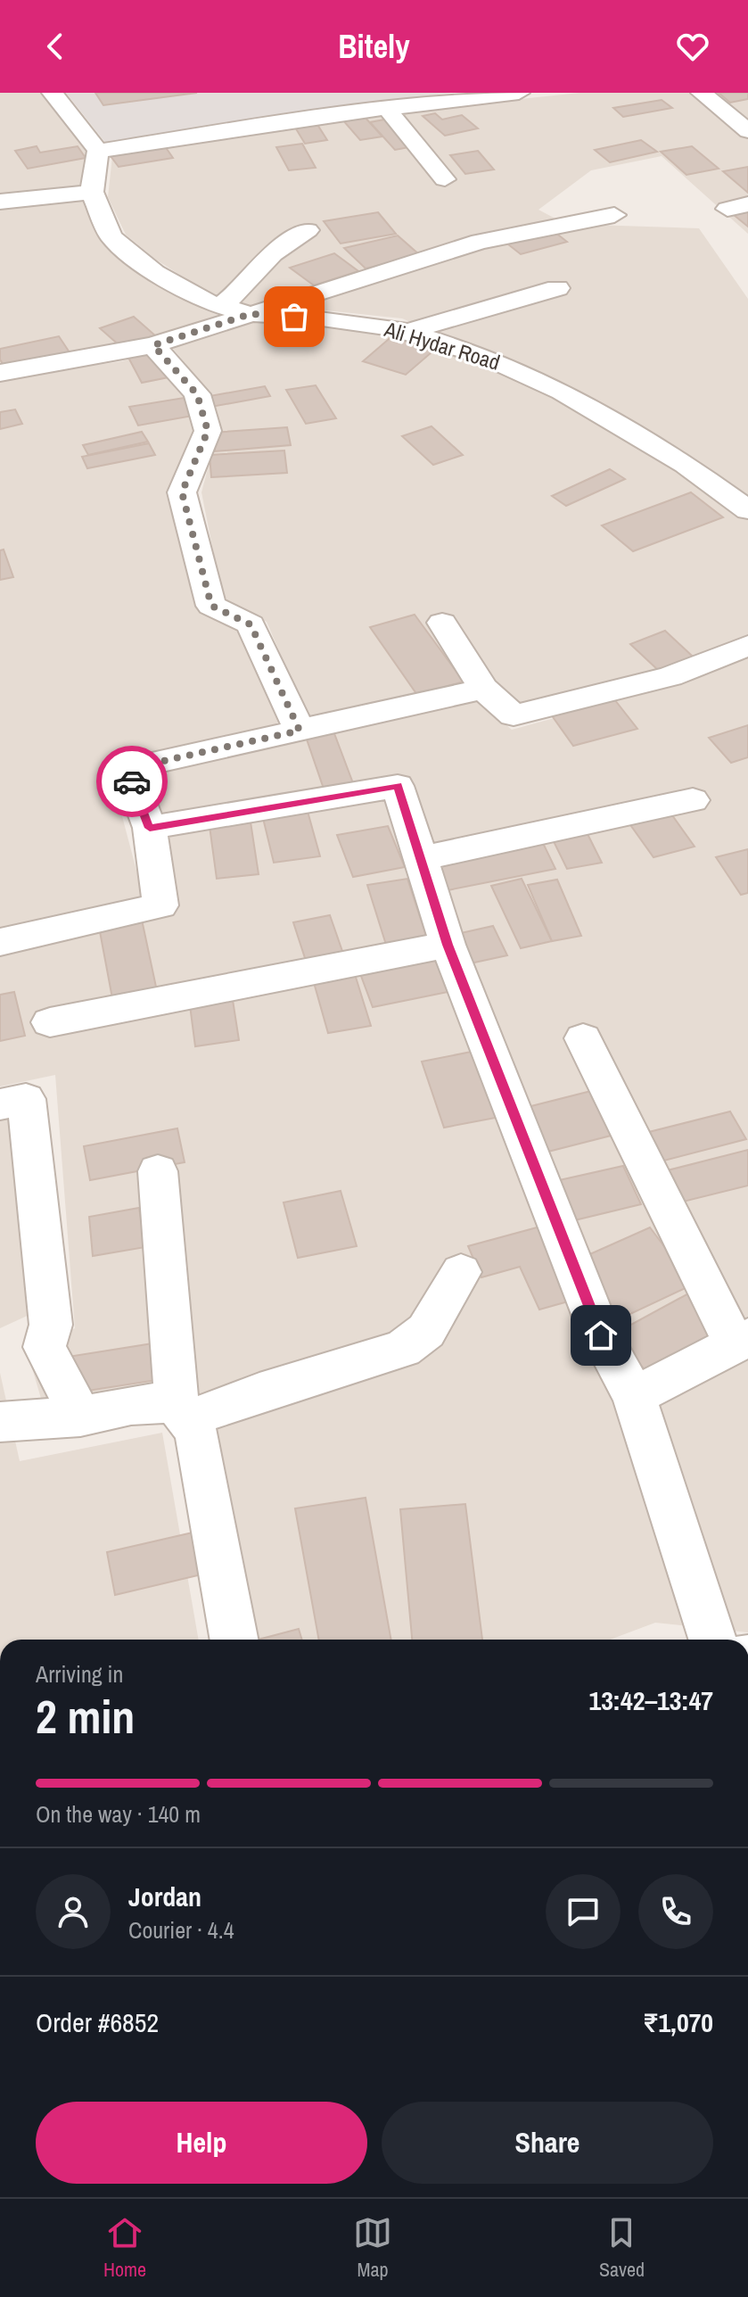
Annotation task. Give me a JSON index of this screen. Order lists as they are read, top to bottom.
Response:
{
  "streets": {
    "street": ["Ali Hydar Road"]
  },
  "page": {
    "header": "Bitely",
    "heading": ["2 min", "Arriving in", "13:42–13:47"],
    "panel": [
      "Jordan",
      "Courier · 4.4",
      "Order #6852",
      "₹1,070"
    ],
    "bar": "On the way · 140 m",
    "buttons": ["Help", "Share"],
    "tabs": ["Home", "Map", "Saved"]
  }
}
